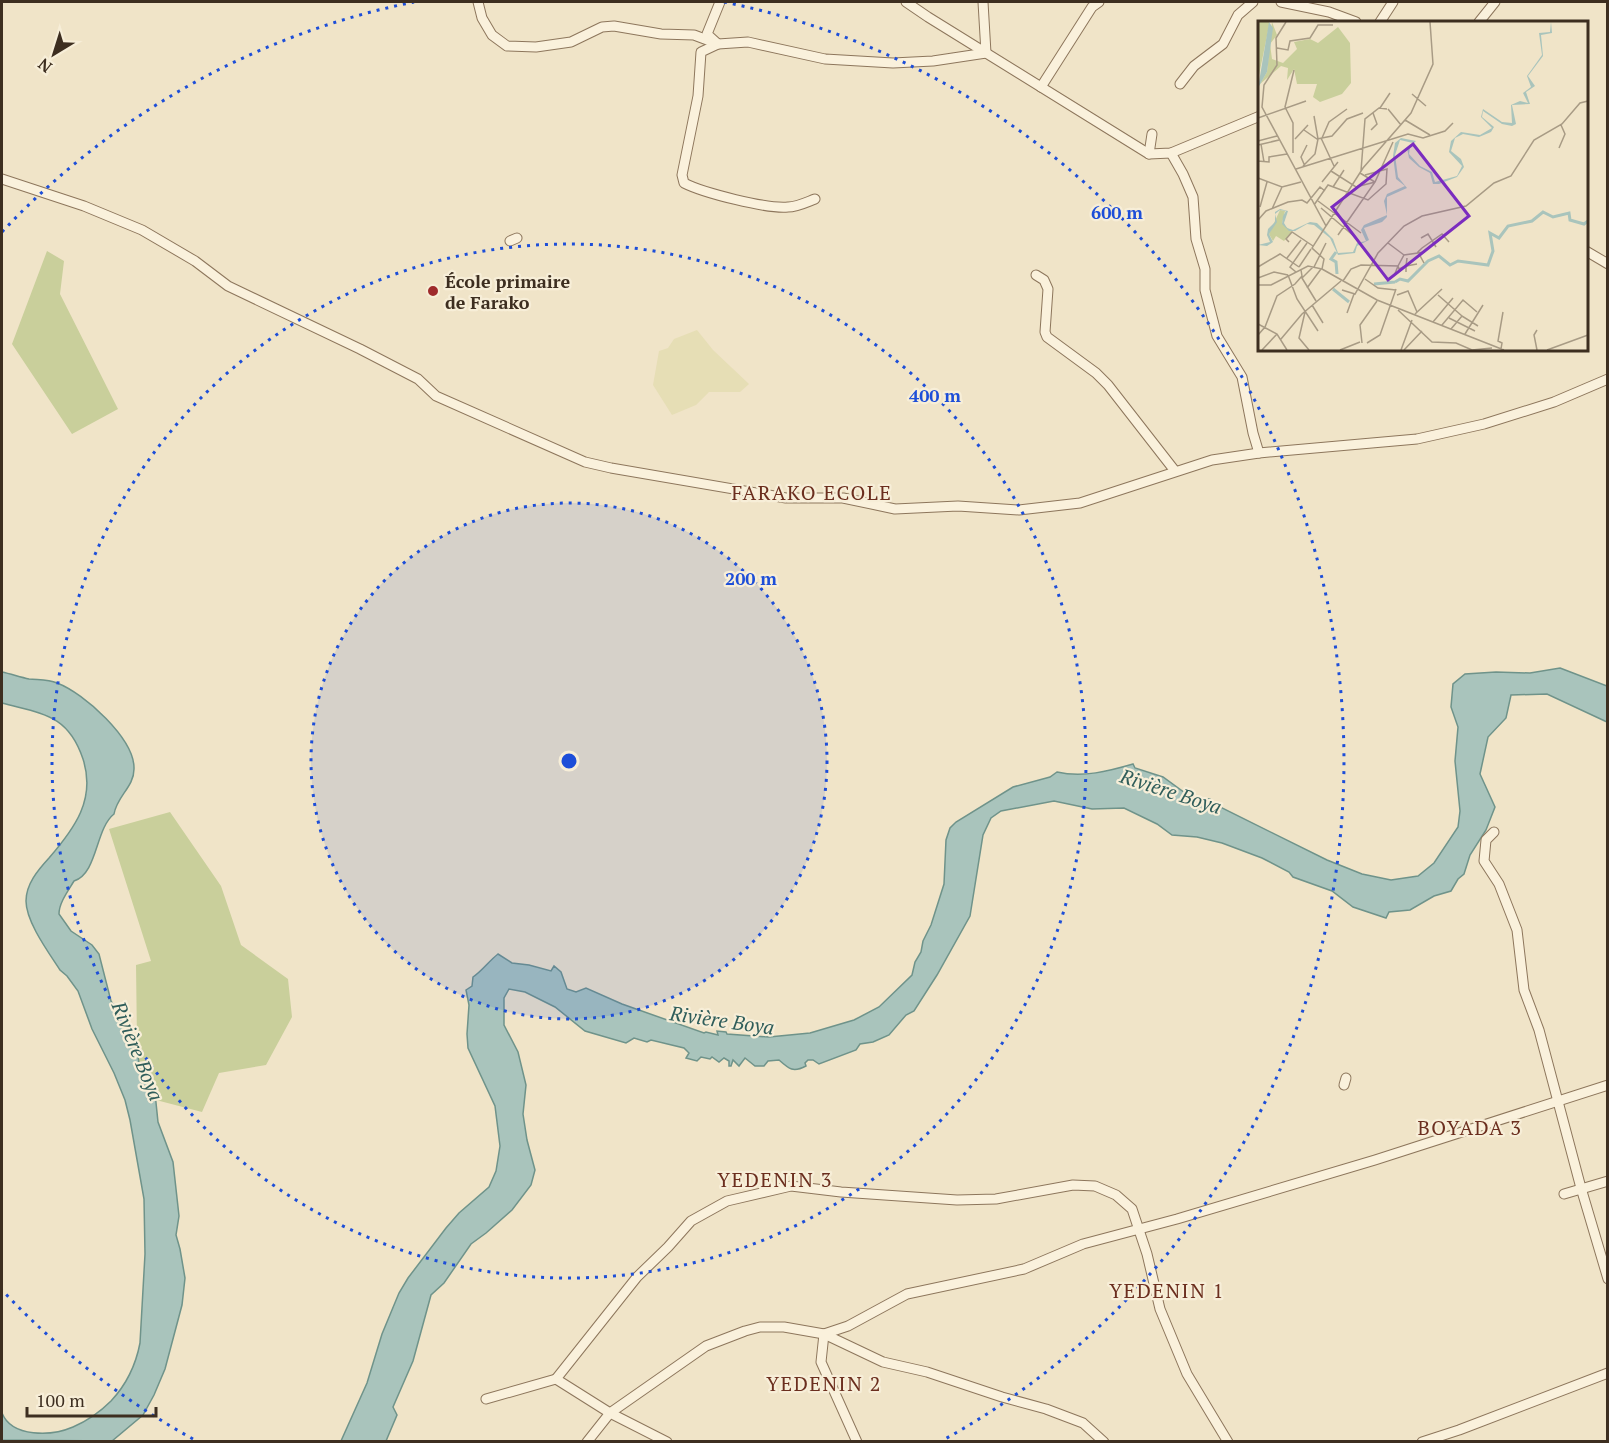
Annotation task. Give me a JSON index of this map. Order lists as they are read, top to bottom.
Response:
{
  "districts": [
    "FARAKO ECOLE",
    "BOYADA 3",
    "YEDENIN 3",
    "YEDENIN 1",
    "YEDENIN 2"
  ],
  "water": ["Rivière Boya"],
  "places": ["École primaire de Farako"],
  "scale_bar": "100 m",
  "north": "bottom left",
  "rings": ["600 m", "400 m", "200 m"]
}
